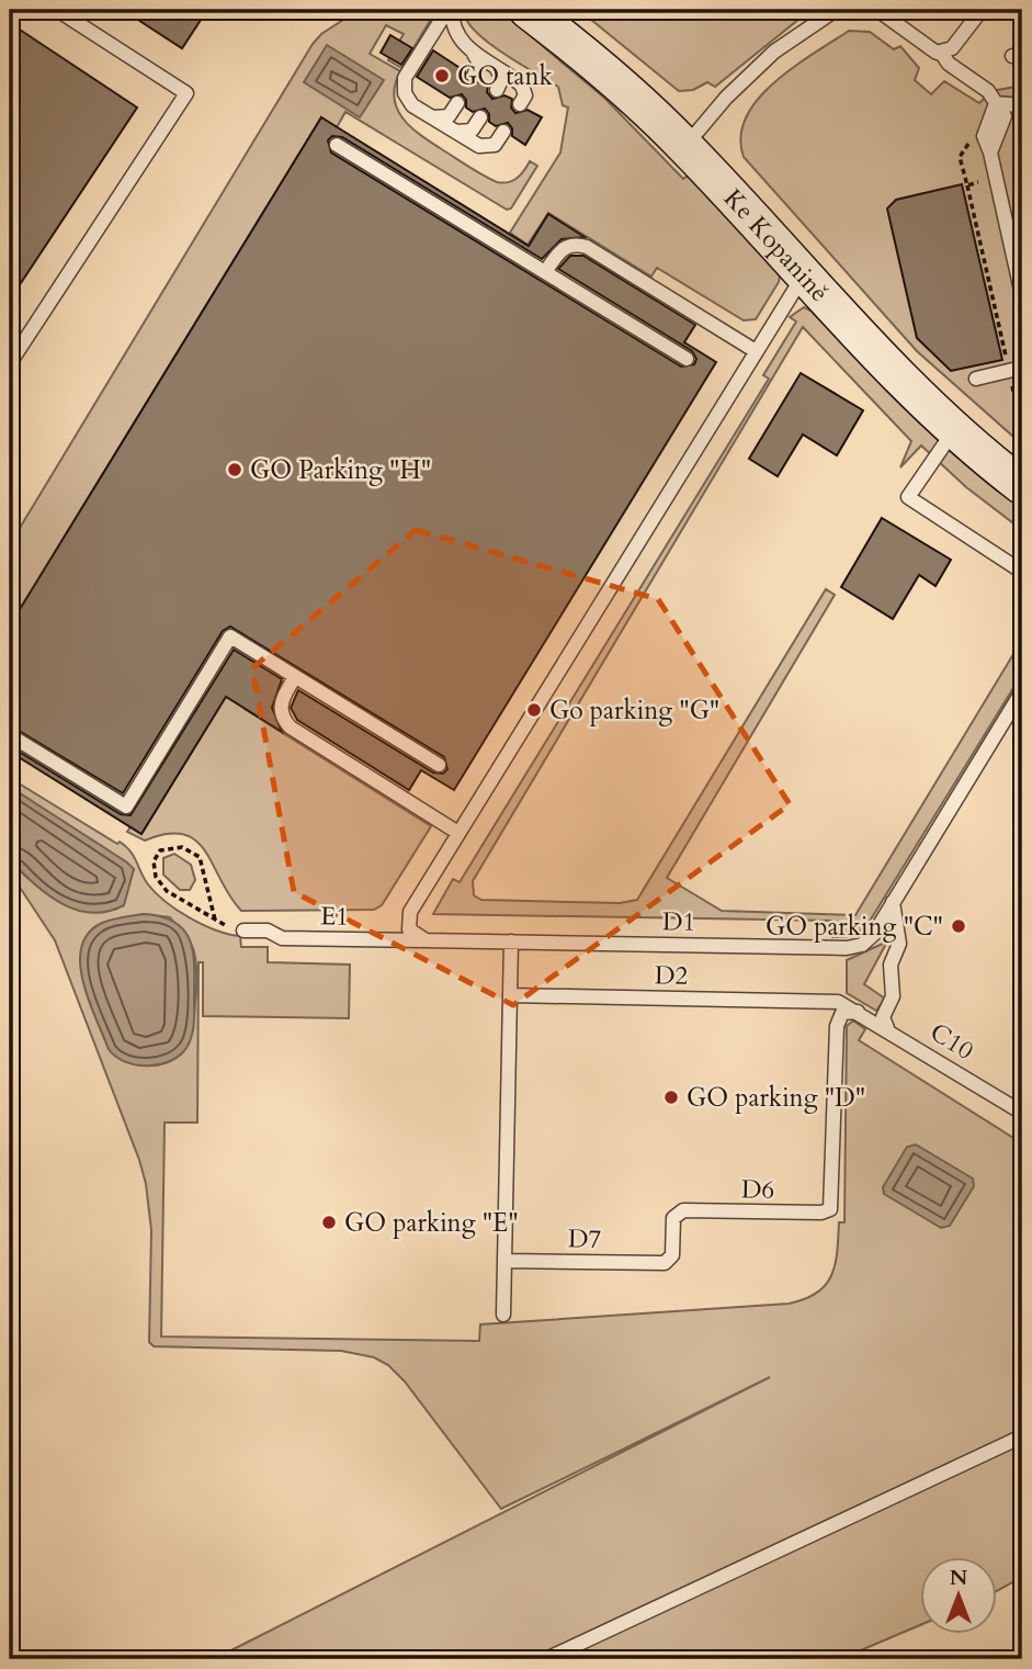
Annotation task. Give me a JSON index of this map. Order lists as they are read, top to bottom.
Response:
{
  "streets": {
    "street": ["Ke Kopanině"],
    "lane": [
      "E1",
      "D1",
      "D2",
      "C10",
      "D6",
      "D7"
    ]
  },
  "crossings": [
    ["E1", "D1"],
    ["D2", "C10"],
    ["C10", "D6"],
    ["D6", "D7"]
  ],
  "places": [
    "GO tank",
    "GO Parking \"H\"",
    "Go parking \"G\"",
    "GO parking \"C\"",
    "GO parking \"D\"",
    "GO parking \"E\""
  ],
  "north": "top"
}
